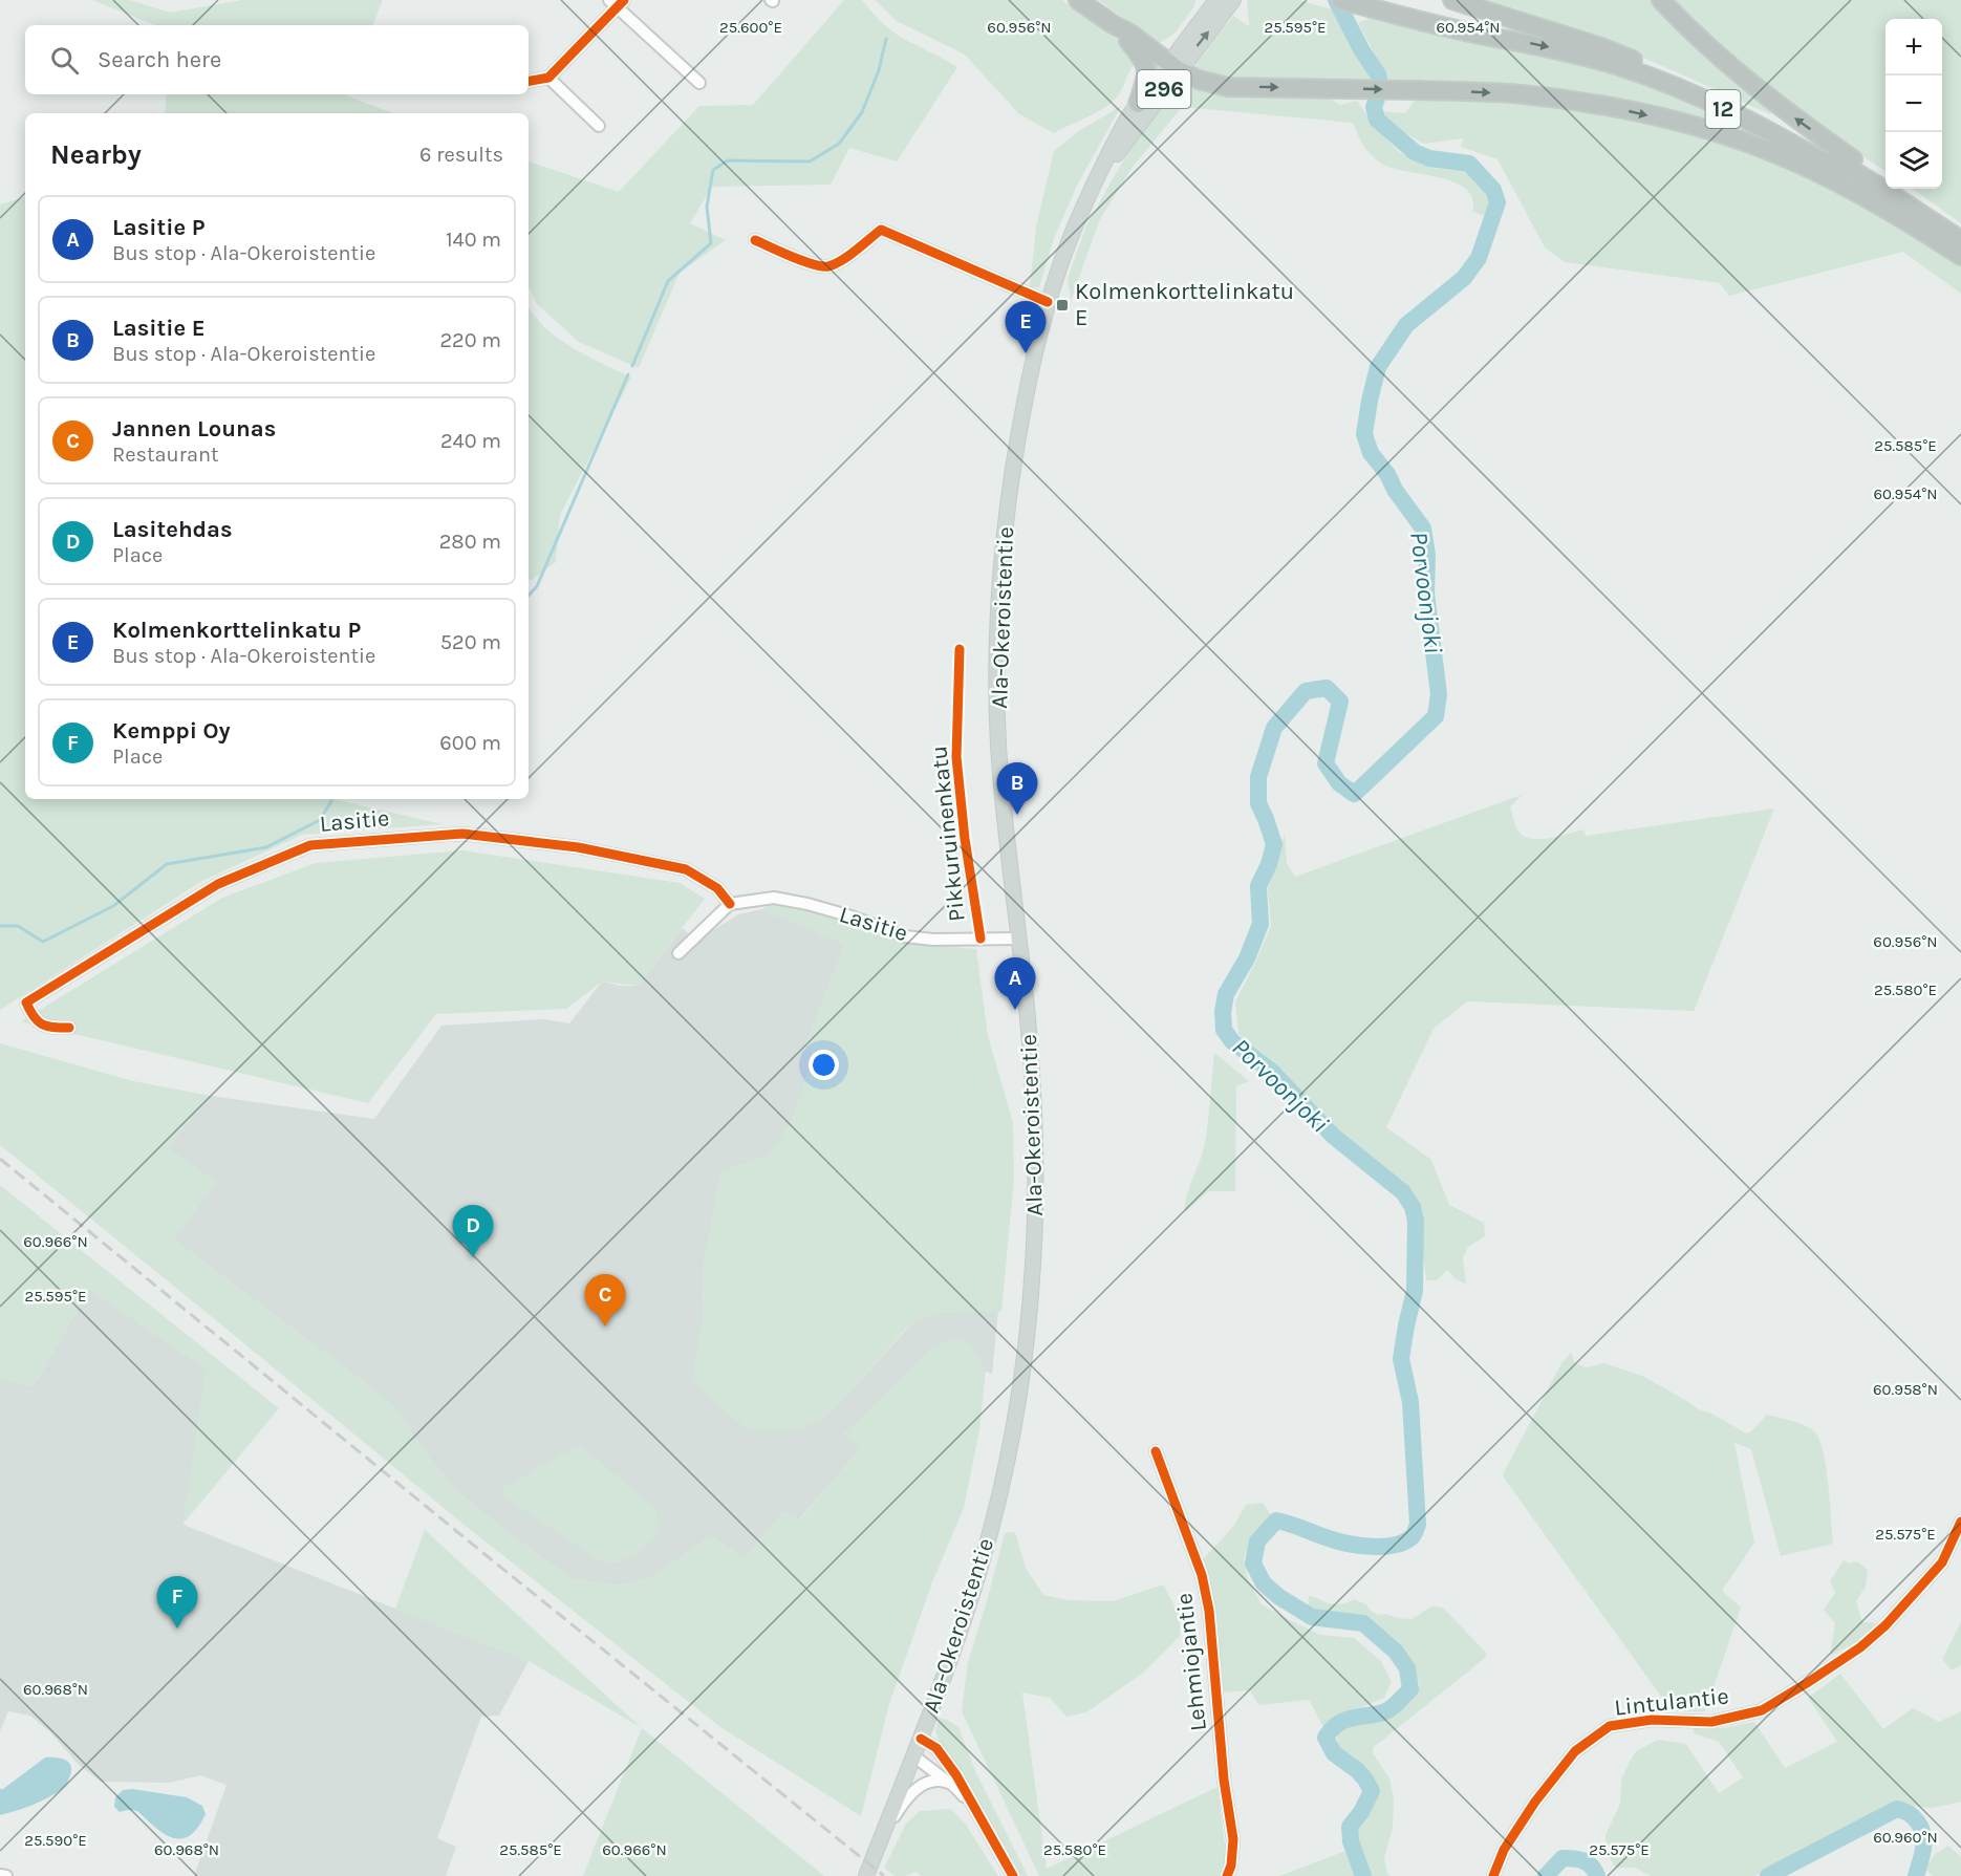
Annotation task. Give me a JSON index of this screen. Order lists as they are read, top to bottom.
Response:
{
  "streets": {
    "highway": ["12"],
    "main road": ["296", "Ala-Okeroistentie"],
    "street": ["Lasitie", "Lehmiojantie", "Lintulantie"],
    "cycle path": ["Pikkuruinenkatu"]
  },
  "crossings": [
    ["Ala-Okeroistentie", "Lasitie"]
  ],
  "water": ["Porvoonjoki"],
  "places": {
    "transit": ["Kolmenkorttelinkatu E"]
  },
  "page": {
    "map_buttons": ["+", "−"],
    "search": "Search here",
    "heading": ["Nearby", "6 results"],
    "list": [
      {
        "mark": "A",
        "name": "Lasitie P",
        "note": "Bus stop · Ala-Okeroistentie",
        "value": "140 m"
      },
      {
        "mark": "B",
        "name": "Lasitie E",
        "note": "Bus stop · Ala-Okeroistentie",
        "value": "220 m"
      },
      {
        "mark": "C",
        "name": "Jannen Lounas",
        "note": "Restaurant",
        "value": "240 m"
      },
      {
        "mark": "D",
        "name": "Lasitehdas",
        "note": "Place",
        "value": "280 m"
      },
      {
        "mark": "E",
        "name": "Kolmenkorttelinkatu P",
        "note": "Bus stop · Ala-Okeroistentie",
        "value": "520 m"
      },
      {
        "mark": "F",
        "name": "Kemppi Oy",
        "note": "Place",
        "value": "600 m"
      }
    ],
    "pins": [
      "E",
      "B",
      "A",
      "D",
      "C",
      "F"
    ]
  },
  "coordinates": [
    "60.956°N",
    "25.600°E",
    "25.595°E",
    "60.954°N",
    "25.585°E",
    "25.580°E",
    "60.966°N",
    "60.958°N",
    "25.575°E",
    "60.968°N",
    "60.960°N",
    "25.590°E"
  ]
}
